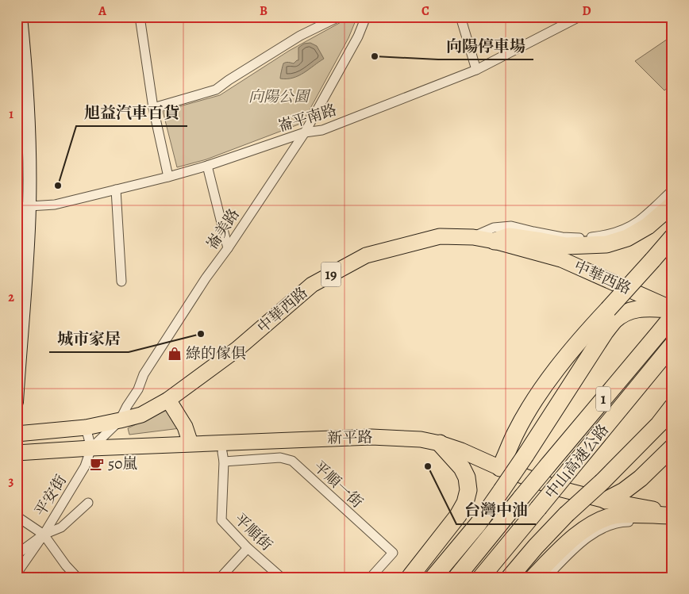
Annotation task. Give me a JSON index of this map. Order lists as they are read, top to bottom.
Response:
{
  "streets": {
    "highway": ["1", "中山高速公路"],
    "main road": ["19", "中華西路", "新平路"],
    "street": [
      "崙平南路",
      "崙美路",
      "平順一街",
      "平安街",
      "平順街"
    ]
  },
  "crossings": [
    ["崙平南路", "崙美路"],
    ["崙美路", "中華西路"],
    ["崙美路", "新平路"],
    ["崙美路", "平安街"],
    ["中華西路", "平安街"],
    ["新平路", "平安街"],
    ["平順一街", "平順街"]
  ],
  "parks": ["向陽公園"],
  "places": {
    "other": [
      "向陽停車場",
      "旭益汽車百貨",
      "城市家居",
      "台灣中油"
    ],
    "shop": ["綠的傢俱"],
    "cafe": ["50嵐"]
  },
  "grid": {
    "columns": [
      "A",
      "B",
      "C",
      "D"
    ],
    "rows": ["1", "2", "3"]
  }
}
